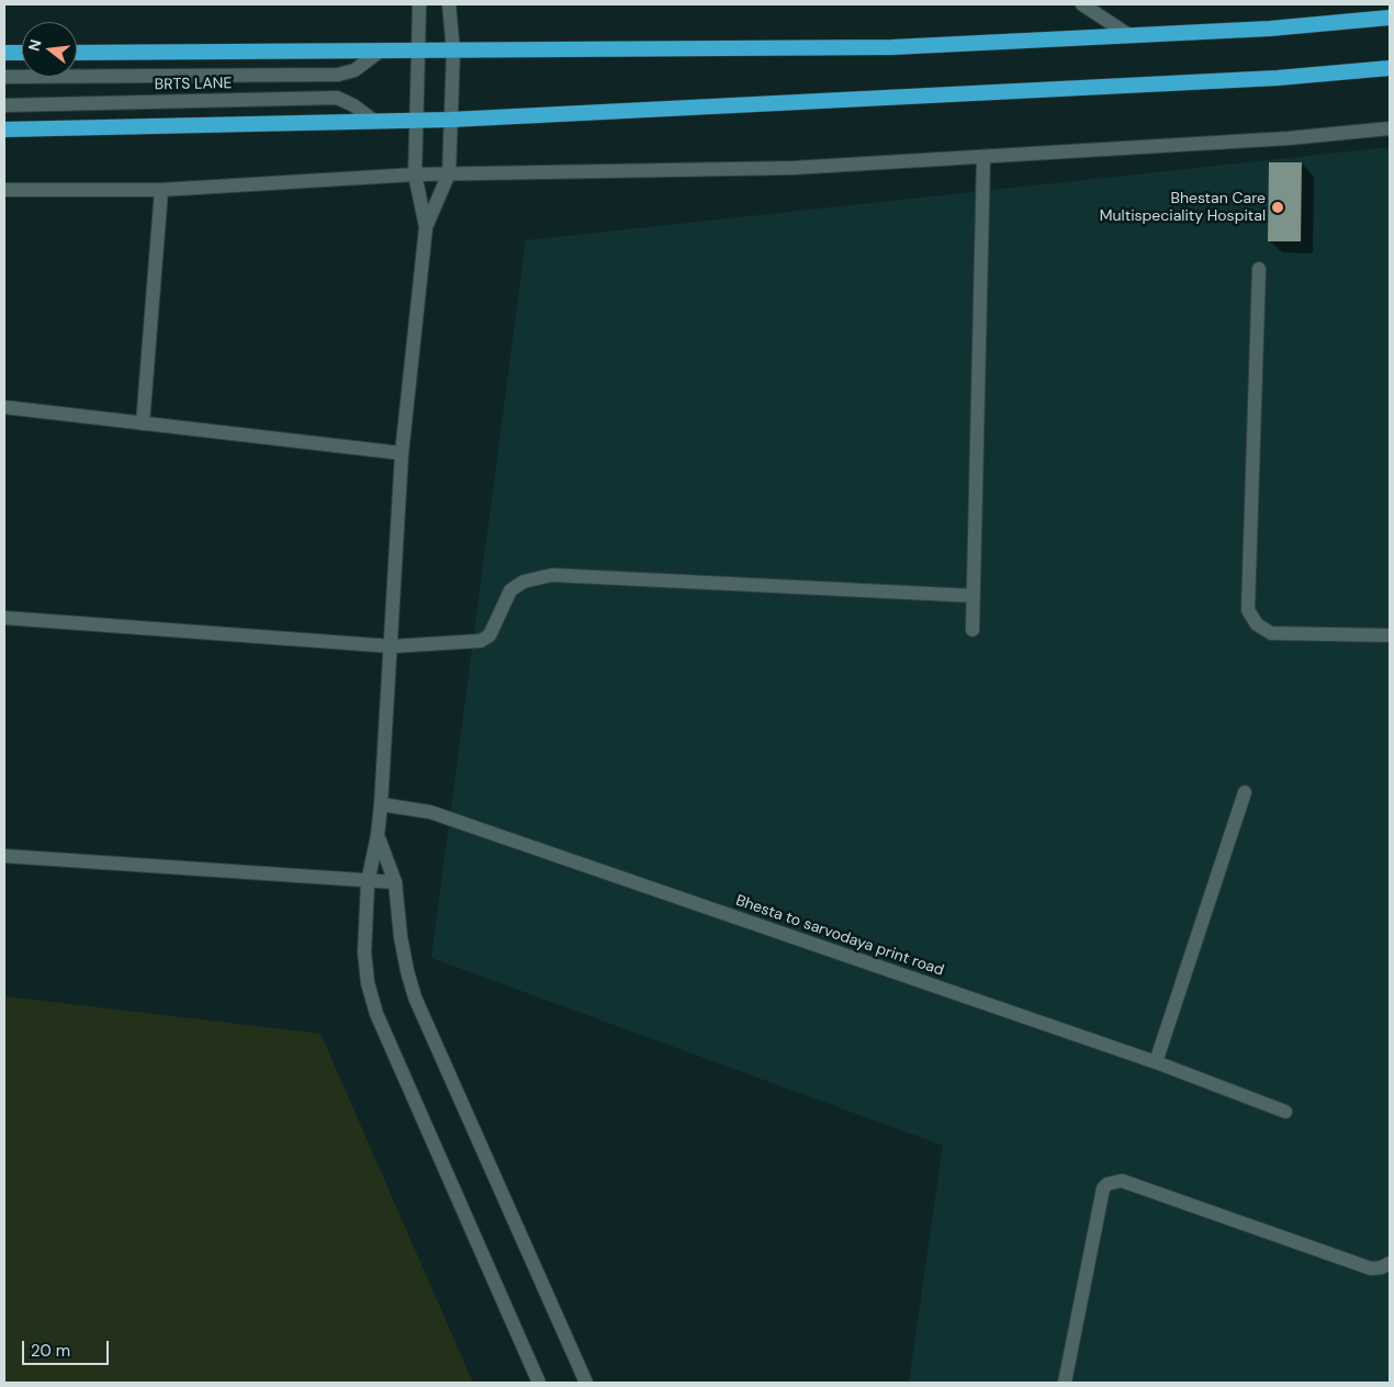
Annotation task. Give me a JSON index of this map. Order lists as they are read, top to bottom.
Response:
{
  "streets": {
    "street": ["BRTS LANE", "Bhesta to sarvodaya print road"]
  },
  "places": ["Bhestan Care Multispeciality Hospital"],
  "scale_bar": "20 m",
  "north": "left"
}
